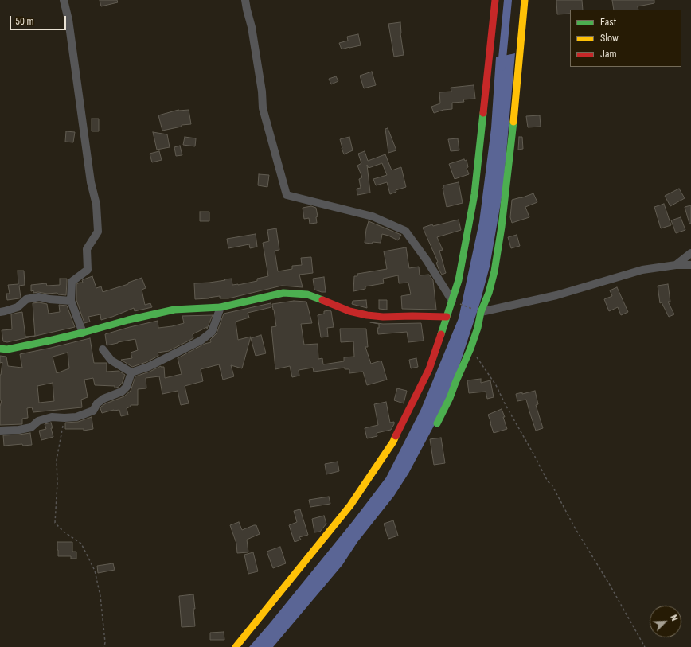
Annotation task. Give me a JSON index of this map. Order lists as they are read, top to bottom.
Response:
{
  "legend": ["Fast", "Slow", "Jam"],
  "scale_bar": "50 m",
  "north": "top right"
}
